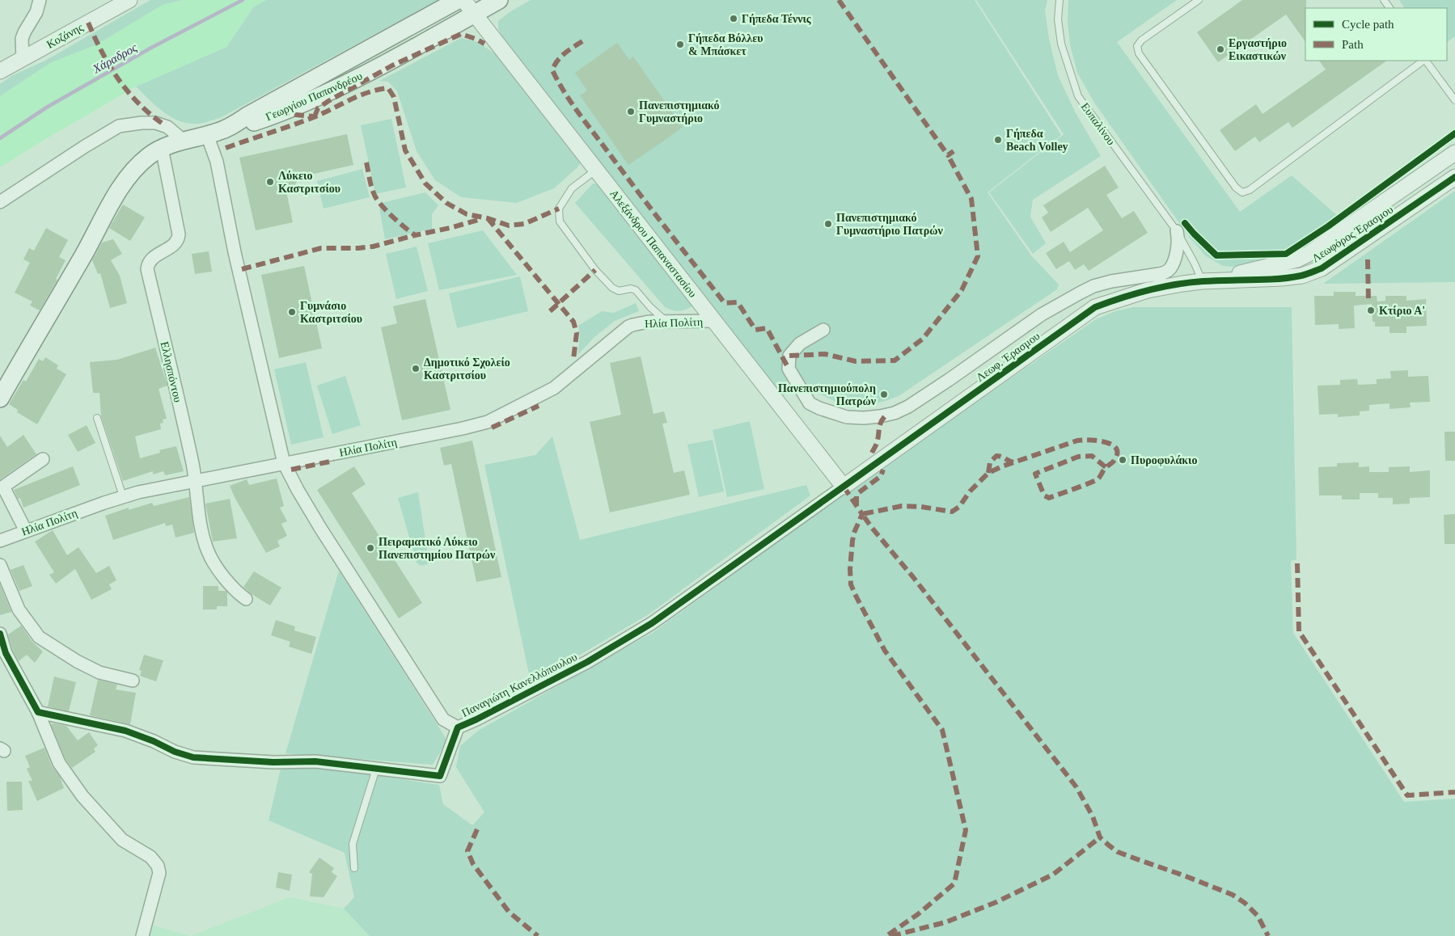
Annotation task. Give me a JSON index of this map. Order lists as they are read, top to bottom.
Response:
{
  "streets": {
    "main road": ["Γεωργίου Παπανδρέου"],
    "street": [
      "Κοζάνης",
      "Λεωφόρος Έρασμου",
      "Αλεξάνδρου Παπαναστασίου",
      "Ηλία Πολίτη",
      "Λεωφ. Έρασμου",
      "Ελλησπόντου",
      "Παναγιώτη Κανελλόπουλου"
    ],
    "lane": ["Ευπαλίνου"]
  },
  "crossings": [
    ["Γεωργίου Παπανδρέου", "Αλεξάνδρου Παπαναστασίου"],
    ["Ευπαλίνου", "Λεωφόρος Έρασμου"],
    ["Ευπαλίνου", "Λεωφ. Έρασμου"],
    ["Λεωφόρος Έρασμου", "Λεωφ. Έρασμου"],
    ["Αλεξάνδρου Παπαναστασίου", "Ηλία Πολίτη"],
    ["Αλεξάνδρου Παπαναστασίου", "Λεωφ. Έρασμου"],
    ["Αλεξάνδρου Παπαναστασίου", "Παναγιώτη Κανελλόπουλου"],
    ["Ηλία Πολίτη", "Ελλησπόντου"],
    ["Λεωφ. Έρασμου", "Παναγιώτη Κανελλόπουλου"]
  ],
  "water": ["Χάραδρος"],
  "places": [
    "Γήπεδα Τέννις",
    "Γήπεδα Βόλλευ & Μπάσκετ",
    "Εργαστήριο Εικαστικών",
    "Πανεπιστημιακό Γυμναστήριο",
    "Γήπεδα Beach Volley",
    "Λύκειο Καστριτσίου",
    "Πανεπιστημιακό Γυμναστήριο Πατρών",
    "Κτίριο Α'",
    "Γυμνάσιο Καστριτσίου",
    "Δημοτικό Σχολείο Καστριτσίου",
    "Πανεπιστημιούπολη Πατρών",
    "Πυροφυλάκιο",
    "Πειραματικό Λύκειο Πανεπιστημίου Πατρών"
  ],
  "legend": ["Cycle path", "Path"]
}
